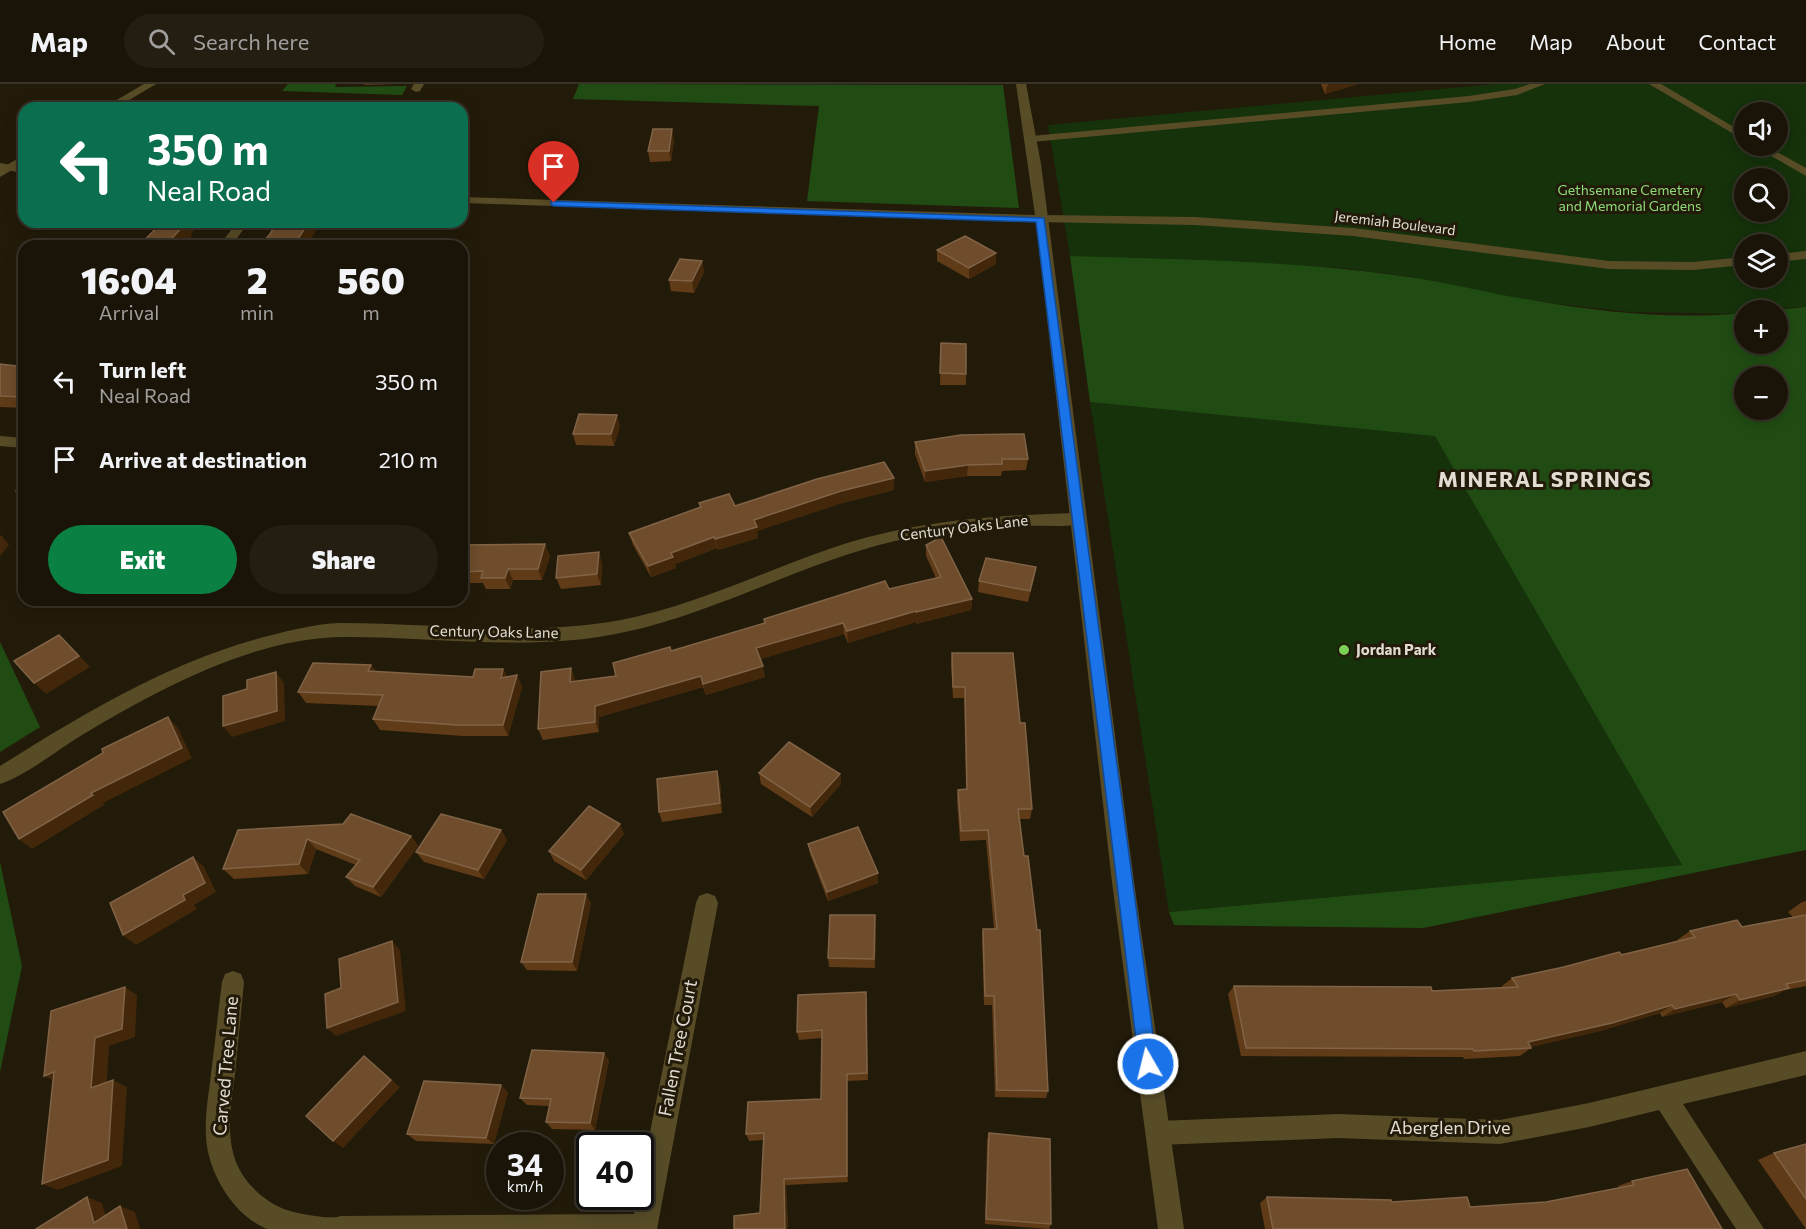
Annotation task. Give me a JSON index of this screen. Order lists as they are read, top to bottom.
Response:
{
  "streets": {
    "street": [
      "Jeremiah Boulevard",
      "Century Oaks Lane",
      "Fallen Tree Court",
      "Carved Tree Lane",
      "Aberglen Drive"
    ]
  },
  "districts": ["MINERAL SPRINGS"],
  "parks": ["Gethsemane Cemetery and Memorial Gardens"],
  "places": ["Jordan Park"],
  "page": {
    "header": "Map",
    "search": "Search here",
    "nav": [
      "Home",
      "Map",
      "About",
      "Contact"
    ],
    "map_buttons": ["+", "−"],
    "turn": ["350 m", "Neal Road"],
    "eta": [
      "16:04",
      "Arrival",
      "2",
      "min",
      "560",
      "m"
    ],
    "list": [
      {
        "name": "Turn left",
        "note": "Neal Road",
        "value": "350 m"
      },
      {
        "name": "Arrive at destination",
        "value": "210 m"
      }
    ],
    "buttons": ["Exit", "Share"],
    "speed": "34 km/h",
    "limit": "40"
  }
}
